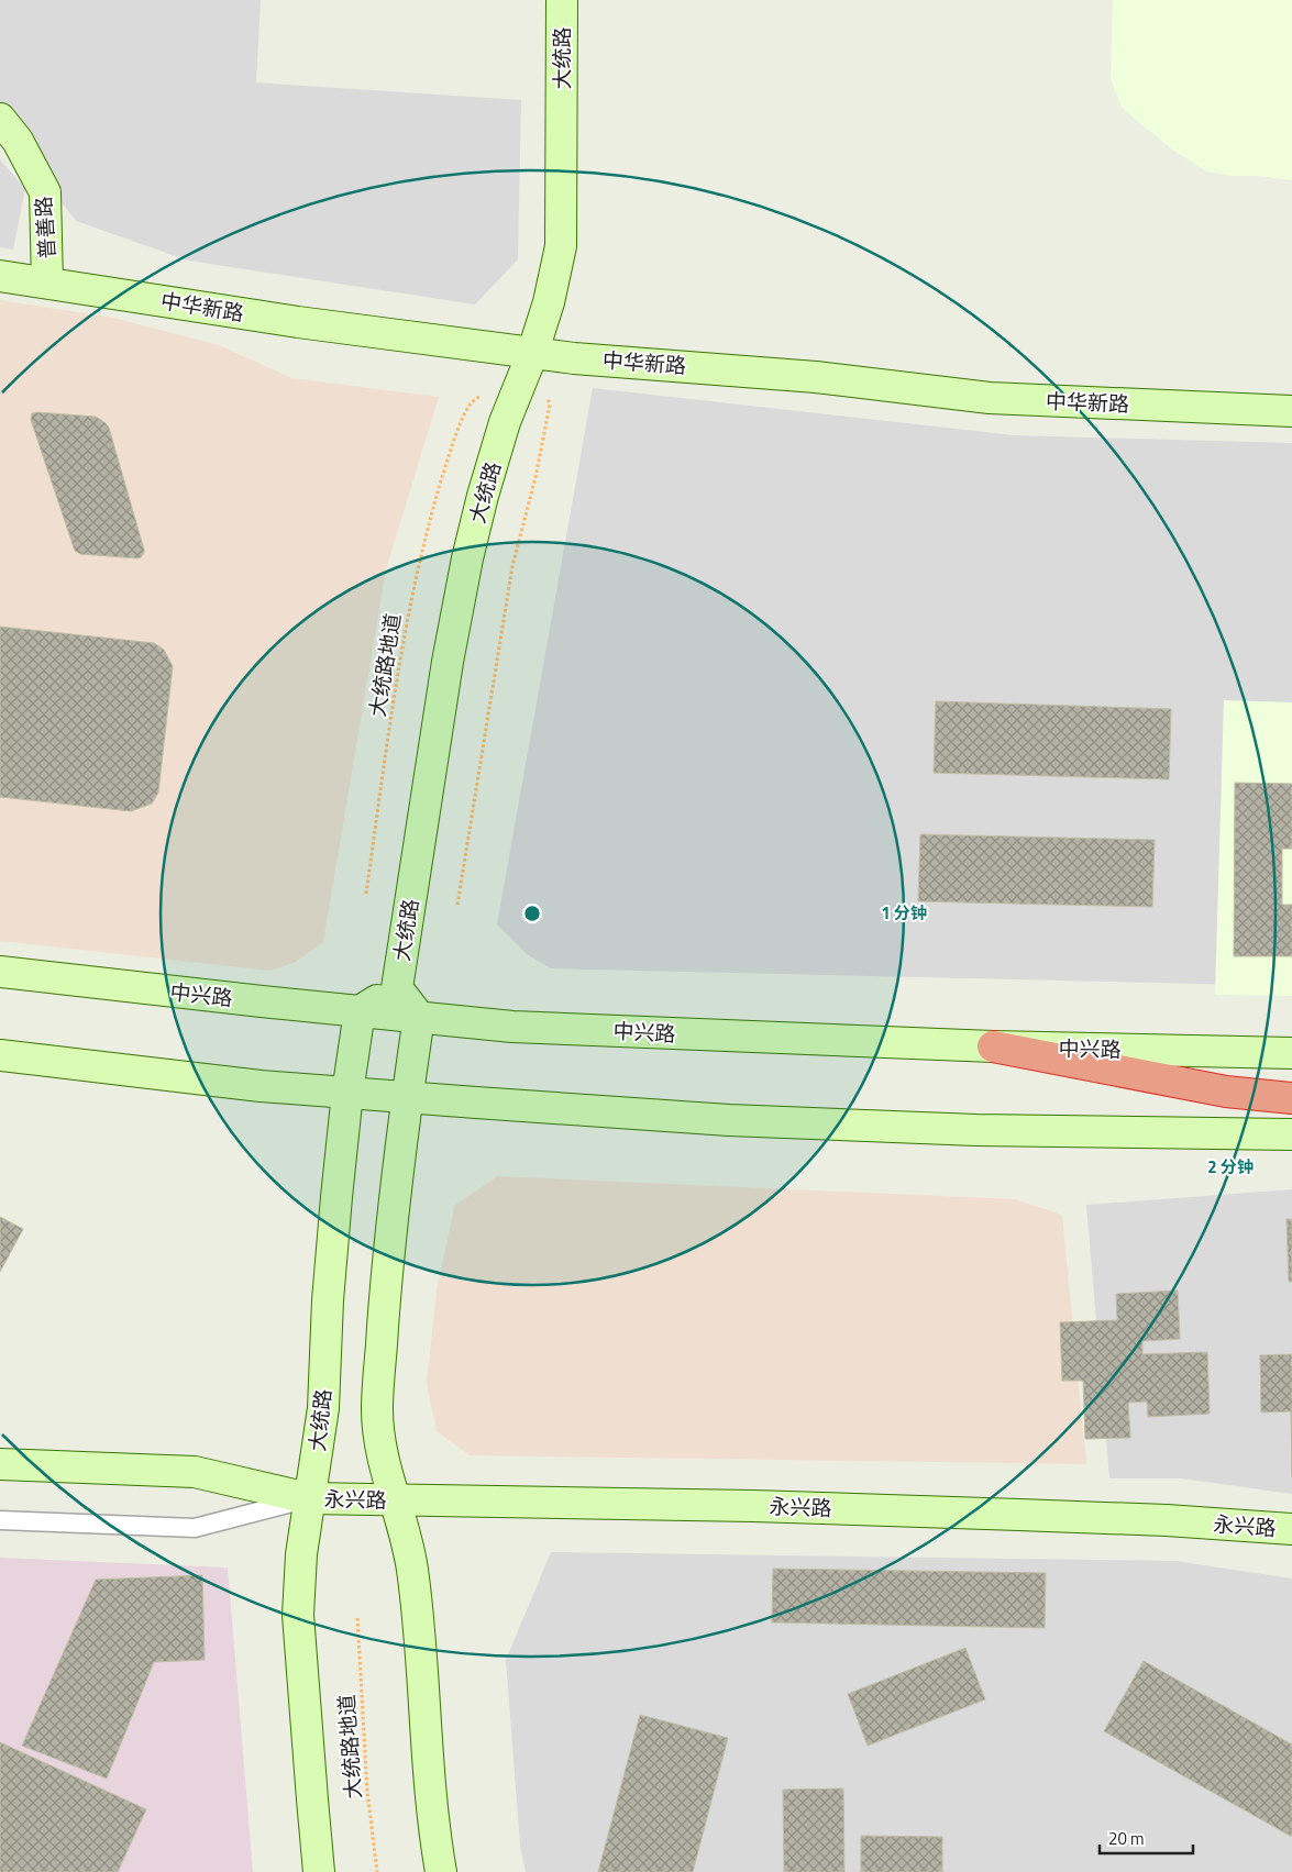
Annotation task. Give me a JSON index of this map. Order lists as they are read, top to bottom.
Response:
{
  "streets": {
    "street": [
      "大统路",
      "普善路",
      "中华新路",
      "中兴路",
      "永兴路"
    ],
    "path": ["大统路地道"]
  },
  "crossings": [
    ["大统路", "中华新路"],
    ["大统路", "中兴路"],
    ["大统路", "永兴路"],
    ["普善路", "中华新路"]
  ],
  "scale_bar": "20 m",
  "rings": ["1 分钟", "2 分钟"]
}
